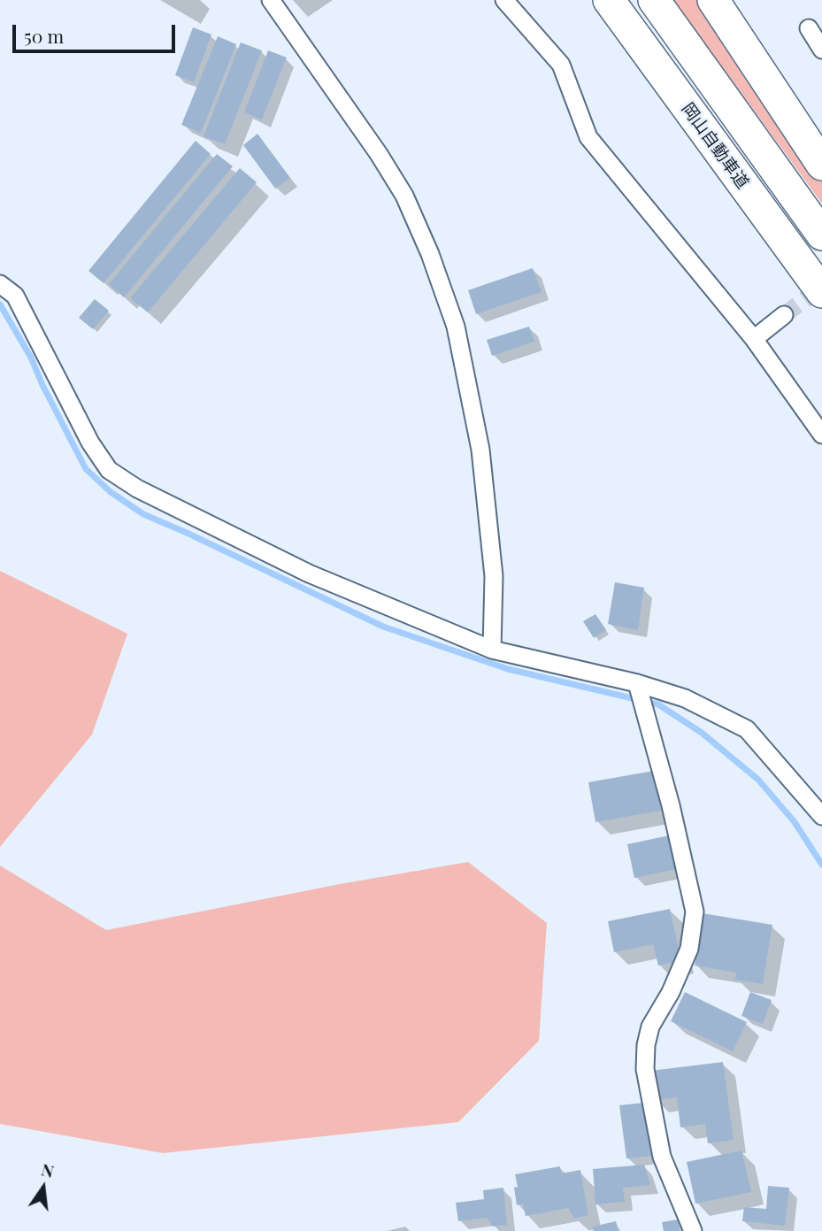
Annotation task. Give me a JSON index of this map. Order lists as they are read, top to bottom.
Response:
{
  "streets": {
    "highway": ["岡山自動車道"]
  },
  "scale_bar": "50 m",
  "north": "top"
}
